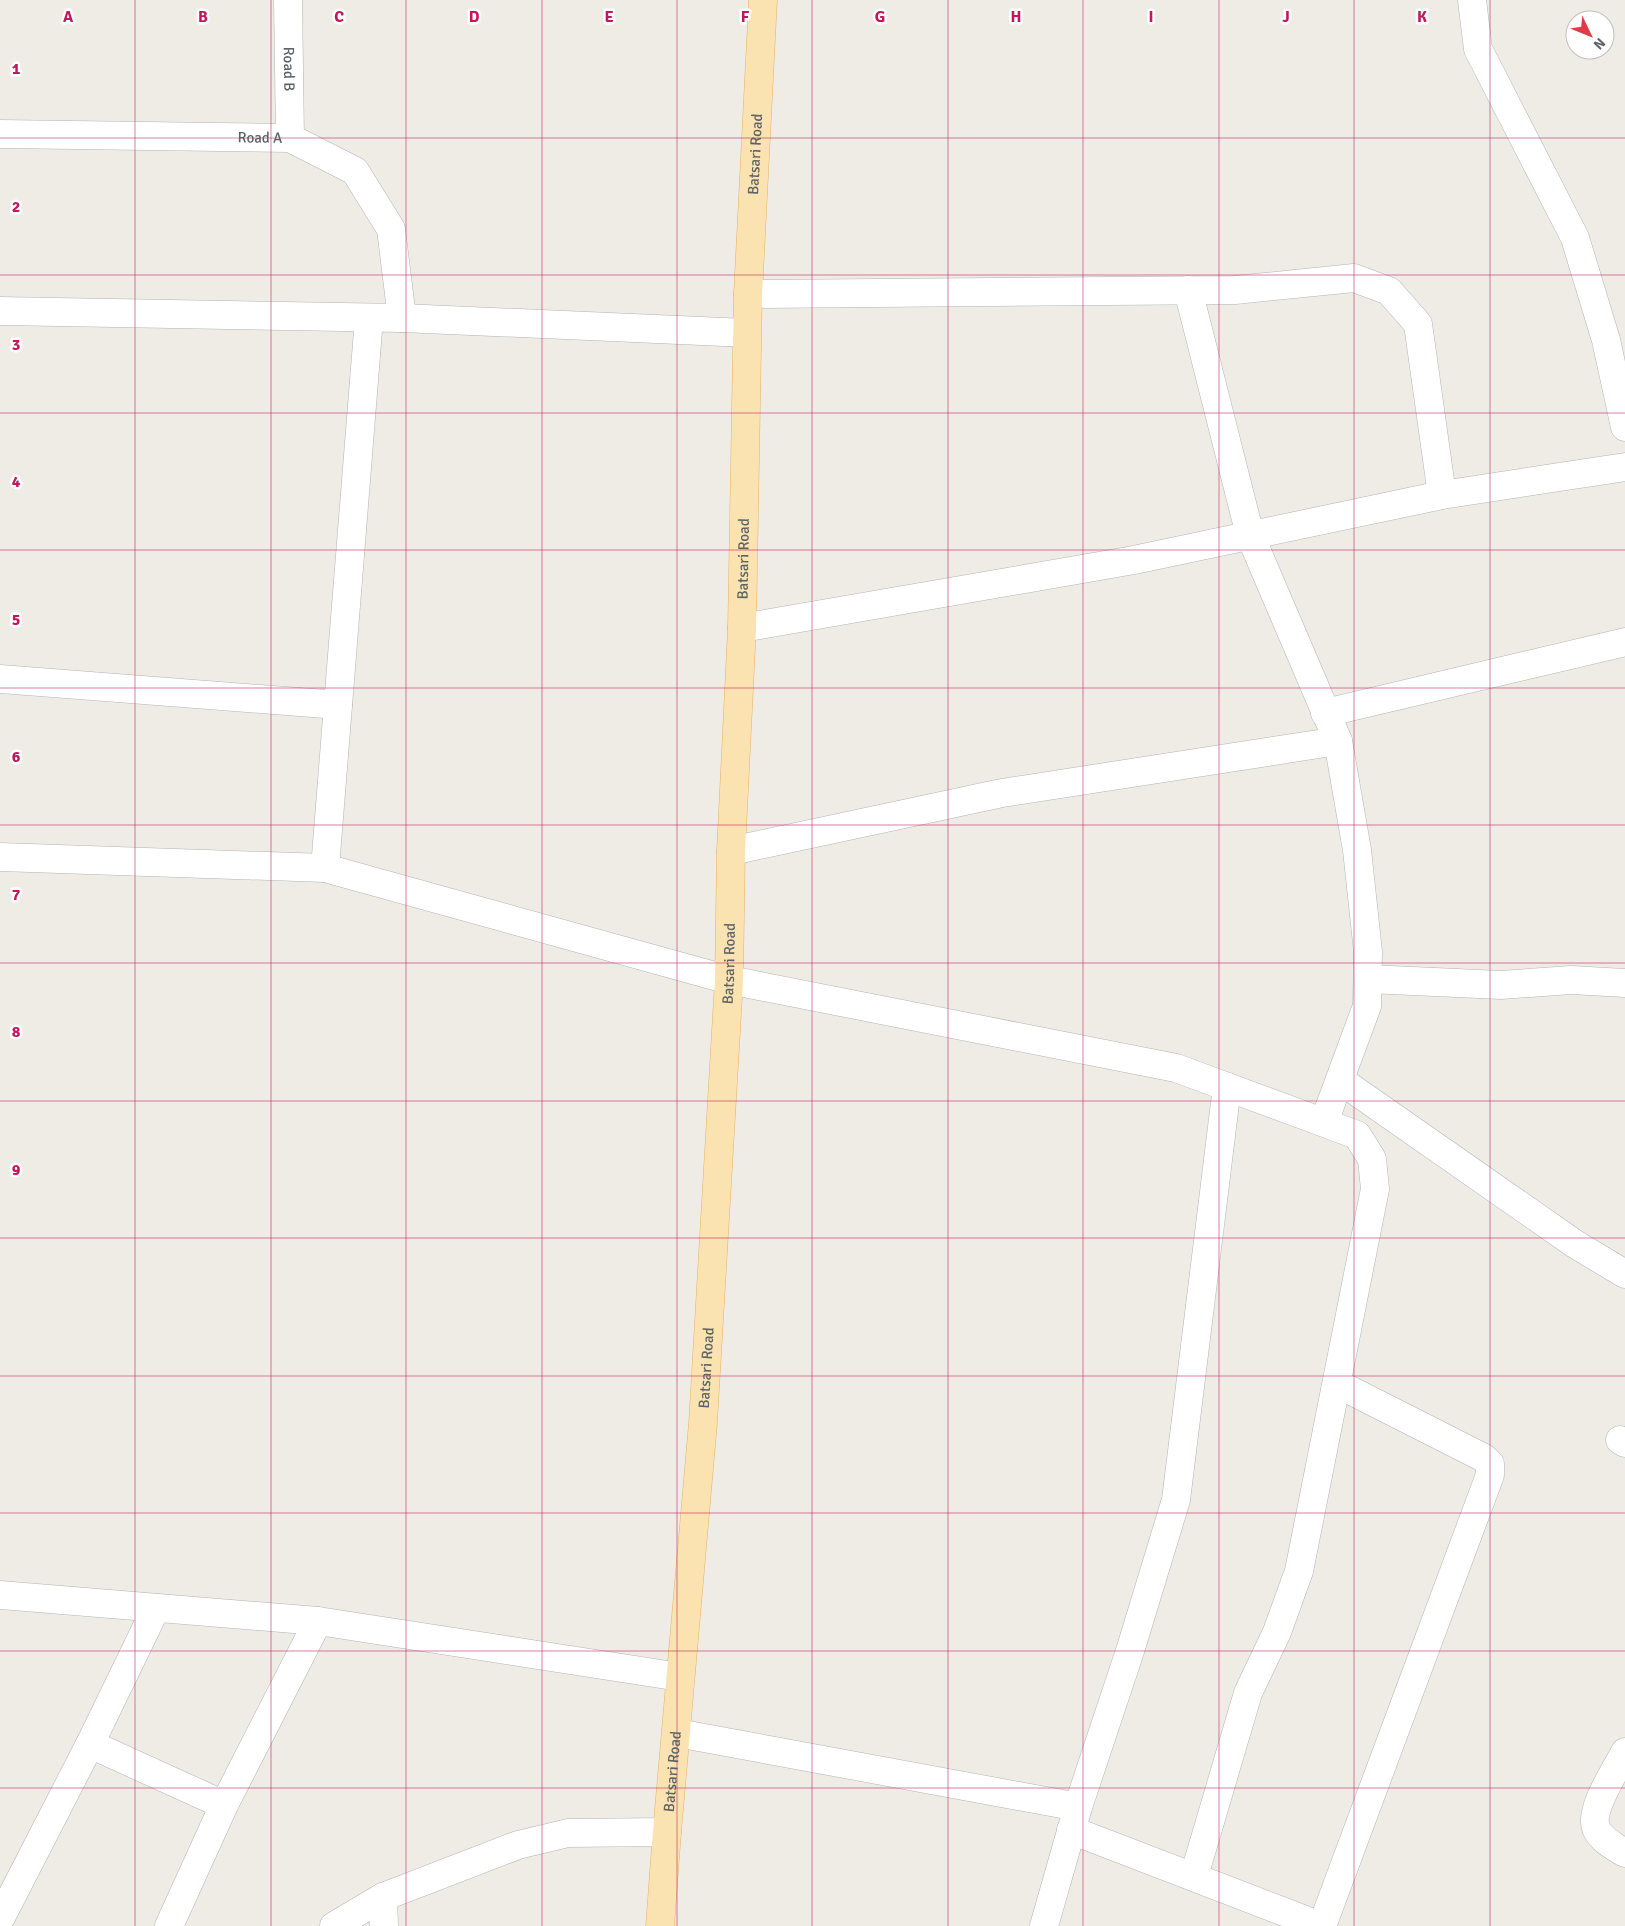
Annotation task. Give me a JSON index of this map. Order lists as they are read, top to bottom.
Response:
{
  "streets": {
    "main road": ["Batsari Road"],
    "street": ["Road B", "Road A"]
  },
  "crossings": [
    ["Road B", "Road A"]
  ],
  "north": "bottom right",
  "grid": {
    "columns": [
      "A",
      "B",
      "C",
      "D",
      "E",
      "F",
      "G",
      "H",
      "I",
      "J",
      "K"
    ],
    "rows": [
      "1",
      "2",
      "3",
      "4",
      "5",
      "6",
      "7",
      "8",
      "9"
    ]
  }
}
